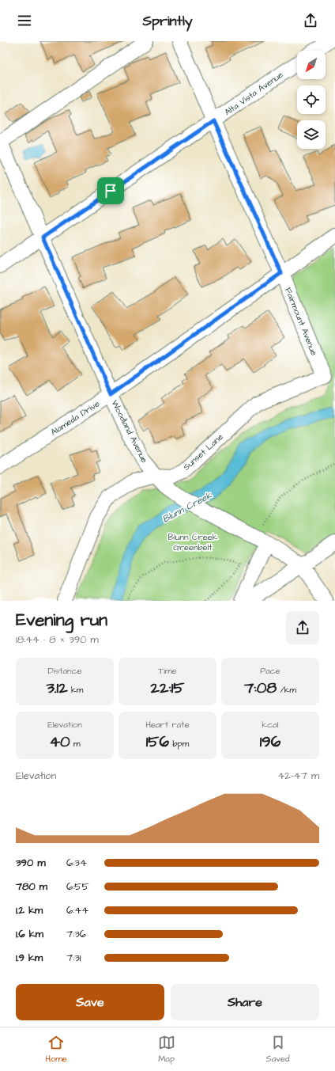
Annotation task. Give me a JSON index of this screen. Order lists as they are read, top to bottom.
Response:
{
  "streets": {
    "street": [
      "Alta Vista Avenue",
      "Fairmount Avenue",
      "Alameda Drive",
      "Woodland Avenue",
      "Sunset Lane"
    ]
  },
  "crossings": [
    ["Alta Vista Avenue", "Fairmount Avenue"],
    ["Alta Vista Avenue", "Woodland Avenue"],
    ["Fairmount Avenue", "Alameda Drive"],
    ["Fairmount Avenue", "Sunset Lane"],
    ["Alameda Drive", "Woodland Avenue"],
    ["Woodland Avenue", "Sunset Lane"]
  ],
  "water": ["Blunn Creek"],
  "parks": ["Blunn Creek Greenbelt"],
  "north": "bottom left",
  "page": {
    "header": "Sprintly",
    "heading": ["Evening run", "18:44 · 8 × 390 m"],
    "stats": [
      ["Distance", "3.12 km"],
      ["Time", "22:15"],
      ["Pace", "7:08 /km"],
      ["Elevation", "40 m"],
      ["Heart rate", "156 bpm"],
      ["kcal", "196"]
    ],
    "chart": ["Elevation", "42–47 m"],
    "list": [
      {
        "name": "390 m",
        "note": "6:34"
      },
      {
        "name": "780 m",
        "note": "6:55"
      },
      {
        "name": "1.2 km",
        "note": "6:44"
      },
      {
        "name": "1.6 km",
        "note": "7:36"
      },
      {
        "name": "1.9 km",
        "note": "7:31"
      }
    ],
    "buttons": ["Save", "Share"],
    "tabs": ["Home", "Map", "Saved"]
  }
}
